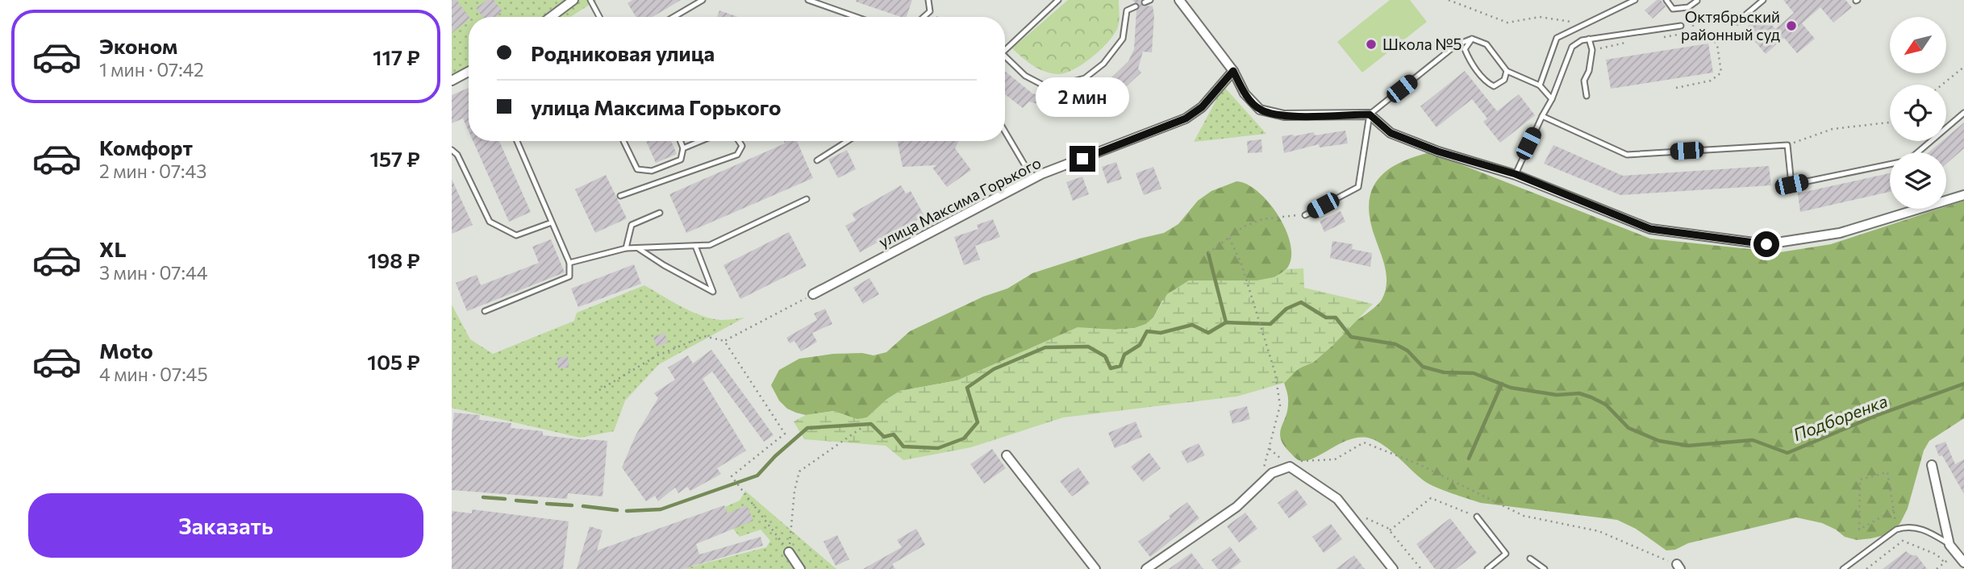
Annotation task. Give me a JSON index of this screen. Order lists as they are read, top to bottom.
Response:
{
  "streets": {
    "street": ["улица Максима Горького"]
  },
  "water": ["Подборенка"],
  "places": ["Октябрьский районный суд", "Школа №5"],
  "north": "bottom left",
  "page": {
    "list": [
      {
        "name": "Эконом",
        "note": "1 мин · 07:42",
        "value": "117 ₽"
      },
      {
        "name": "Комфорт",
        "note": "2 мин · 07:43",
        "value": "157 ₽"
      },
      {
        "name": "XL",
        "note": "3 мин · 07:44",
        "value": "198 ₽"
      },
      {
        "name": "Moto",
        "note": "4 мин · 07:45",
        "value": "105 ₽"
      }
    ],
    "banner": ["Родниковая улица", "улица Максима Горького"],
    "bubble": "2 мин",
    "buttons": "Заказать"
  }
}
